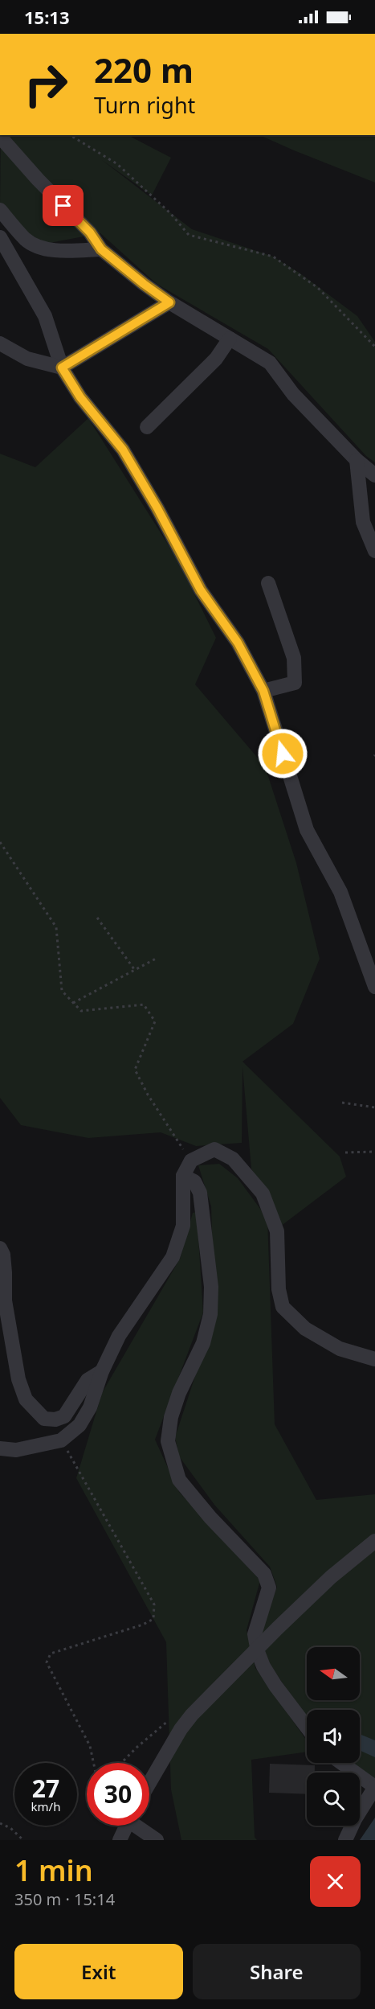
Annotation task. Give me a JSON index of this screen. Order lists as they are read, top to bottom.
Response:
{
  "north": "left",
  "page": {
    "status": "15:13",
    "turn": ["220 m", "Turn right"],
    "speed": "27 km/h",
    "limit": "30",
    "heading": ["1 min", "350 m · 15:14"],
    "buttons": ["Exit", "Share"]
  }
}
